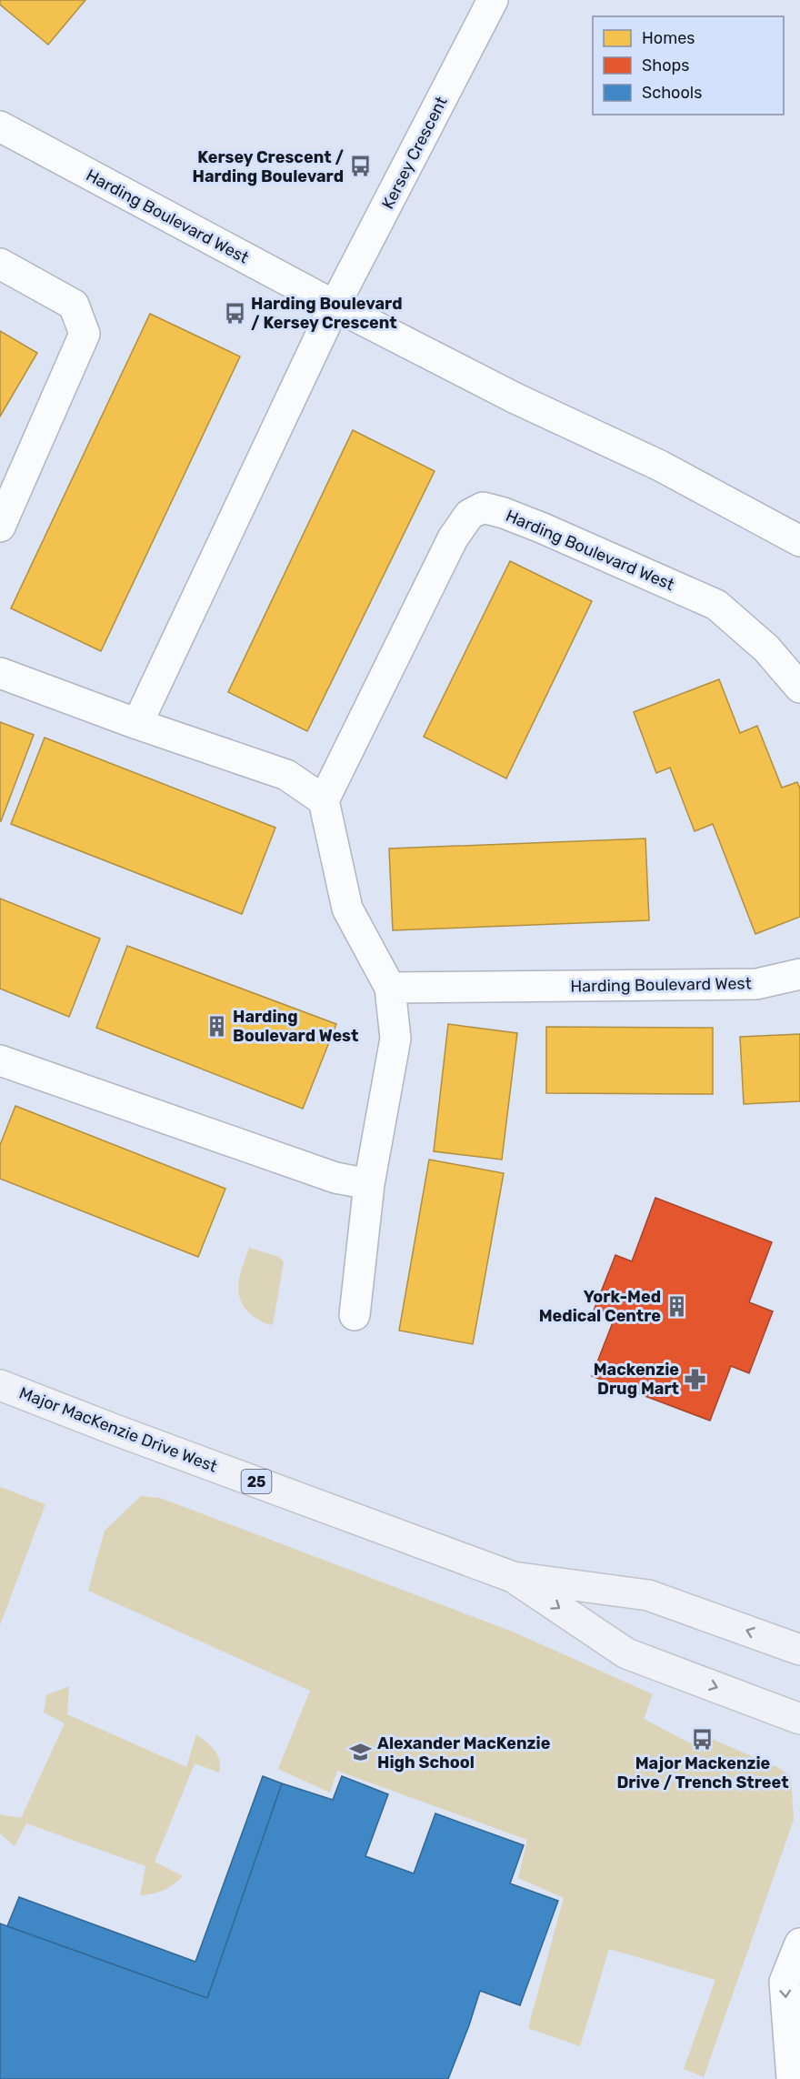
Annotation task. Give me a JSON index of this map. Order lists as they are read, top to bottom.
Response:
{
  "streets": {
    "main road": ["Major MacKenzie Drive West", "25"],
    "street": ["Kersey Crescent", "Harding Boulevard West"]
  },
  "crossings": [
    ["Kersey Crescent", "Harding Boulevard West"]
  ],
  "places": {
    "bus stop": ["Kersey Crescent / Harding Boulevard", "Harding Boulevard / Kersey Crescent", "Major Mackenzie Drive / Trench Street"],
    "building": ["Harding Boulevard West", "York-Med Medical Centre"],
    "pharmacy": ["Mackenzie Drug Mart"],
    "school or university": ["Alexander MacKenzie High School"]
  },
  "legend": ["Homes", "Shops", "Schools"]
}
